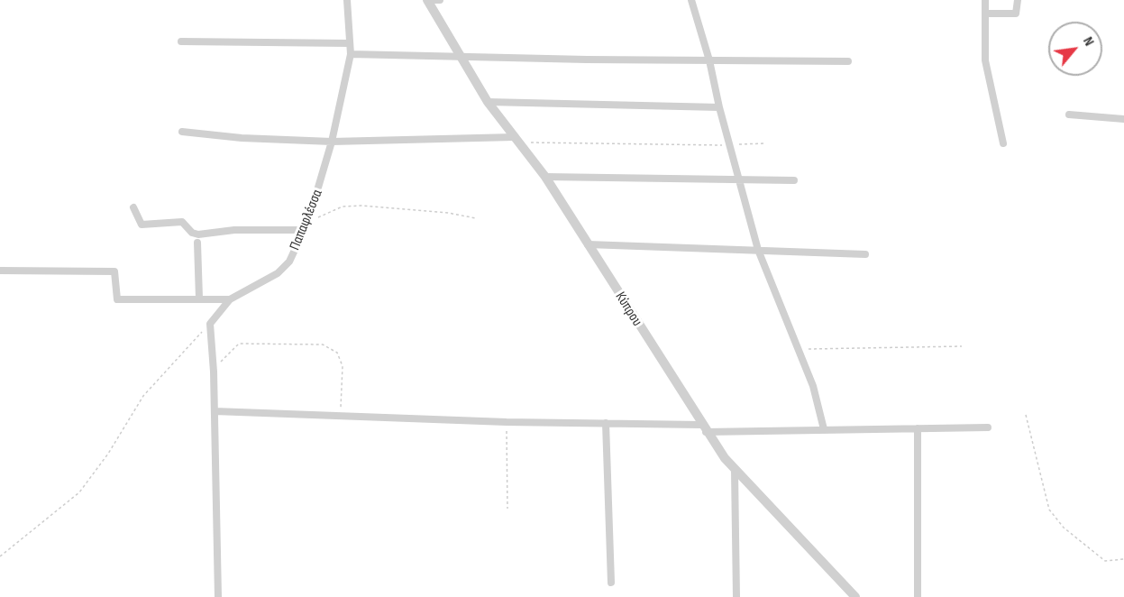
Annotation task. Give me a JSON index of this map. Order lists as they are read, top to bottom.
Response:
{
  "streets": {
    "street": ["Παπαφλέσσα", "Κύπρου"]
  },
  "north": "top right"
}
